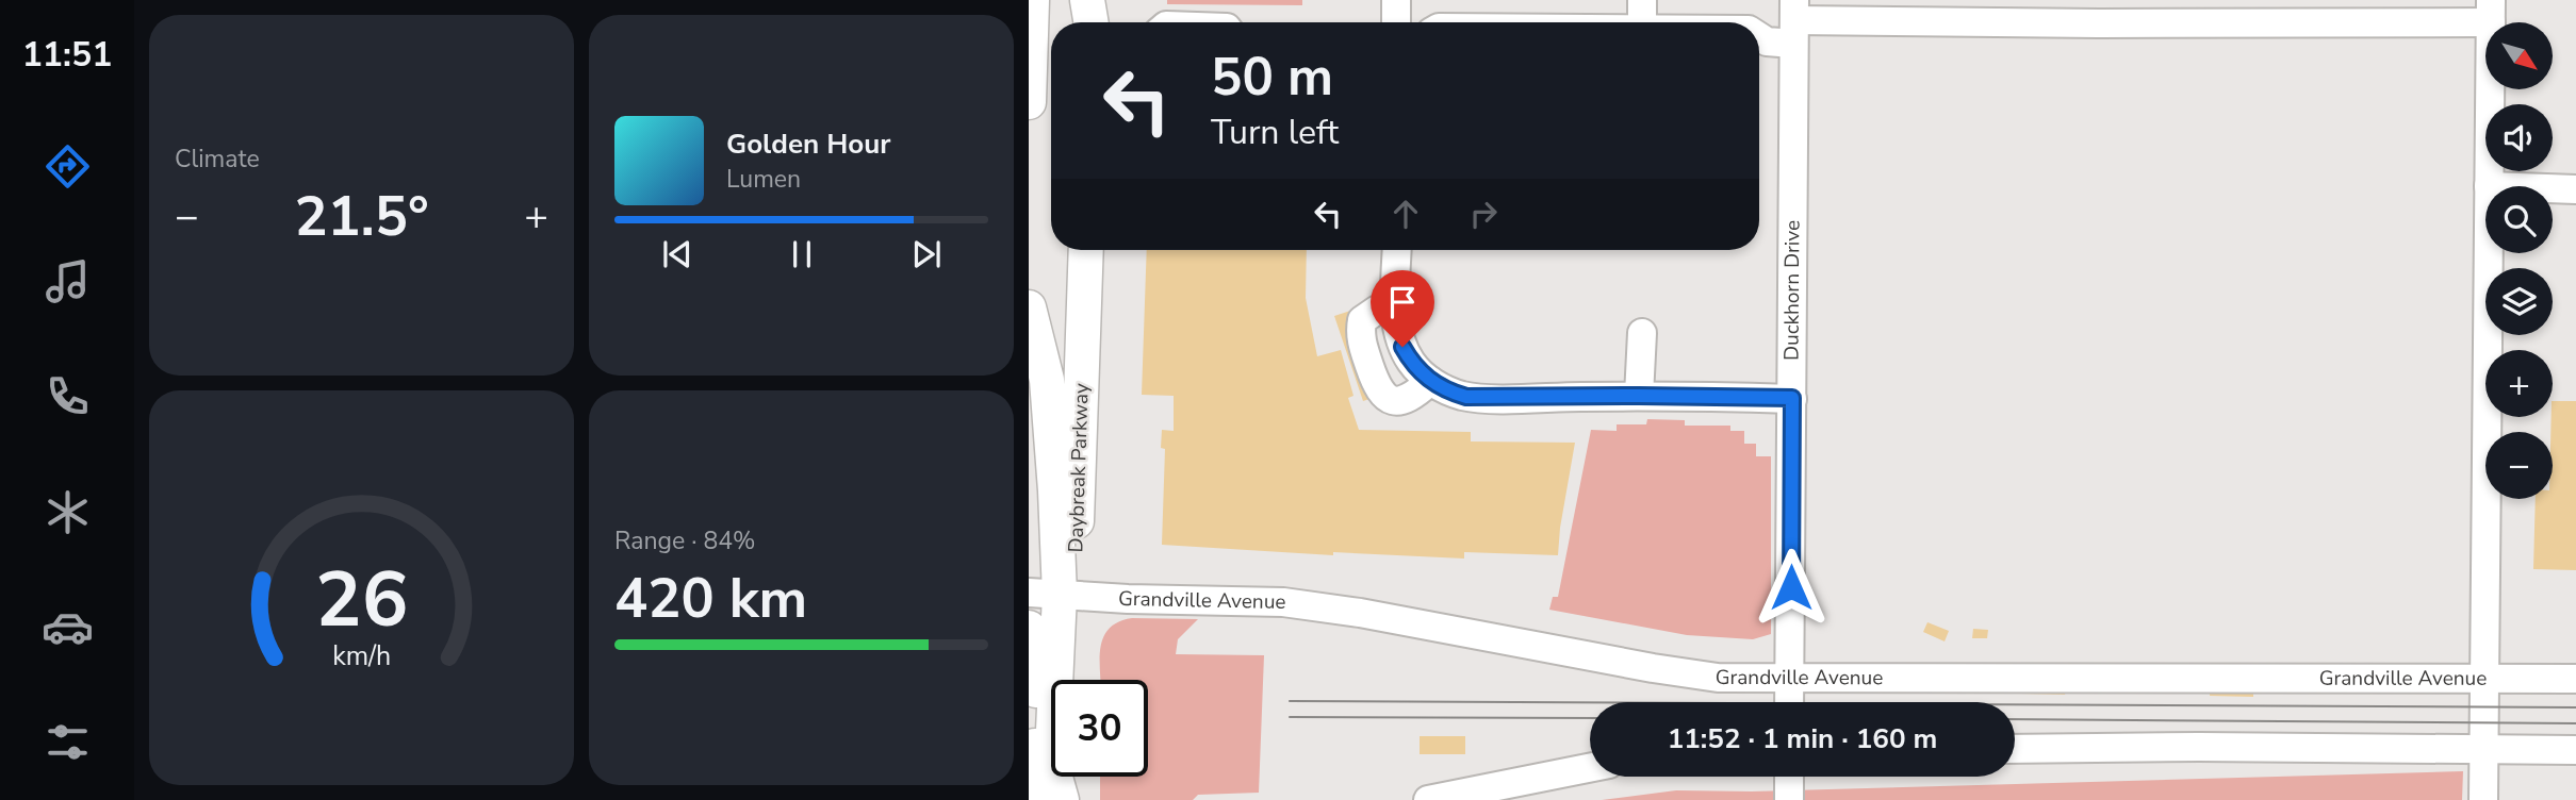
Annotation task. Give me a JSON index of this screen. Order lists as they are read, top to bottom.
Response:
{
  "streets": {
    "main road": ["Daybreak Parkway"],
    "street": ["Duckhorn Drive", "Grandville Avenue"]
  },
  "crossings": [
    ["Duckhorn Drive", "Grandville Avenue"],
    ["Daybreak Parkway", "Grandville Avenue"]
  ],
  "north": "bottom right",
  "page": {
    "tabs": "11:51",
    "tile": [
      "Climate",
      ["Range · 84%", "420 km"]
    ],
    "map_buttons": ["+", "−"],
    "turn": ["50 m", "Turn left"],
    "song": ["Golden Hour", "Lumen"],
    "heat": ["−", "21.5°", "+"],
    "limit": "30",
    "trip": "11:52 · 1 min · 160 m",
    "gauge": ["26", "km/h"]
  }
}
